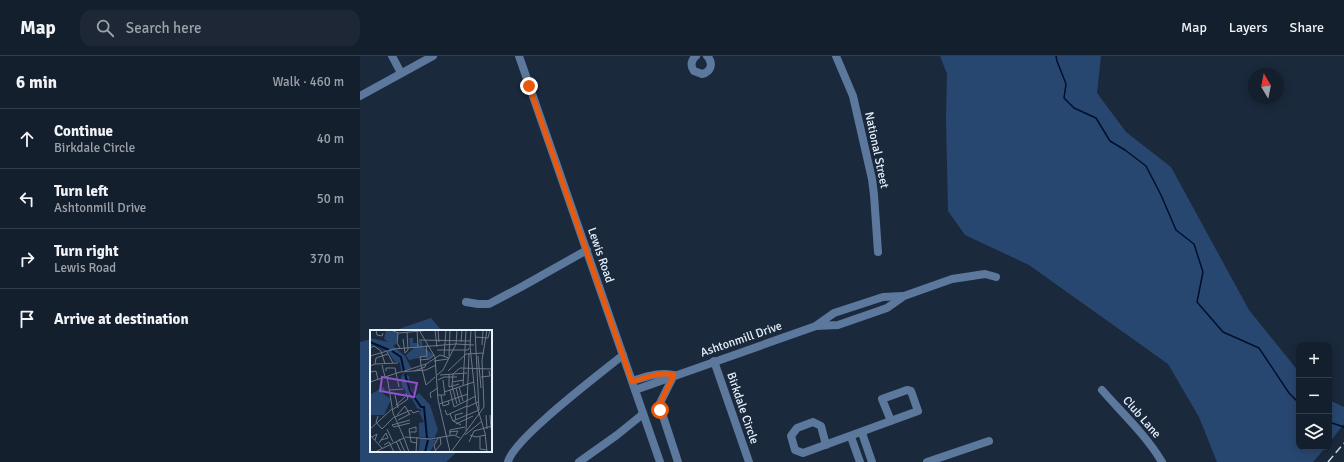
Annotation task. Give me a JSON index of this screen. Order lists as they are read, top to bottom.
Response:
{
  "streets": {
    "street": [
      "National Street",
      "Lewis Road",
      "Ashtonmill Drive",
      "Birkdale Circle",
      "Club Lane"
    ]
  },
  "crossings": [
    ["Lewis Road", "Ashtonmill Drive"],
    ["Ashtonmill Drive", "Birkdale Circle"]
  ],
  "north": "top",
  "page": {
    "header": "Map",
    "search": "Search here",
    "nav": ["Map", "Layers", "Share"],
    "heading": ["6 min", "Walk · 460 m"],
    "list": [
      ["Continue", "Birkdale Circle", "40 m"],
      ["Turn left", "Ashtonmill Drive", "50 m"],
      ["Turn right", "Lewis Road", "370 m"],
      "Arrive at destination"
    ],
    "map_buttons": ["+", "−"]
  }
}
